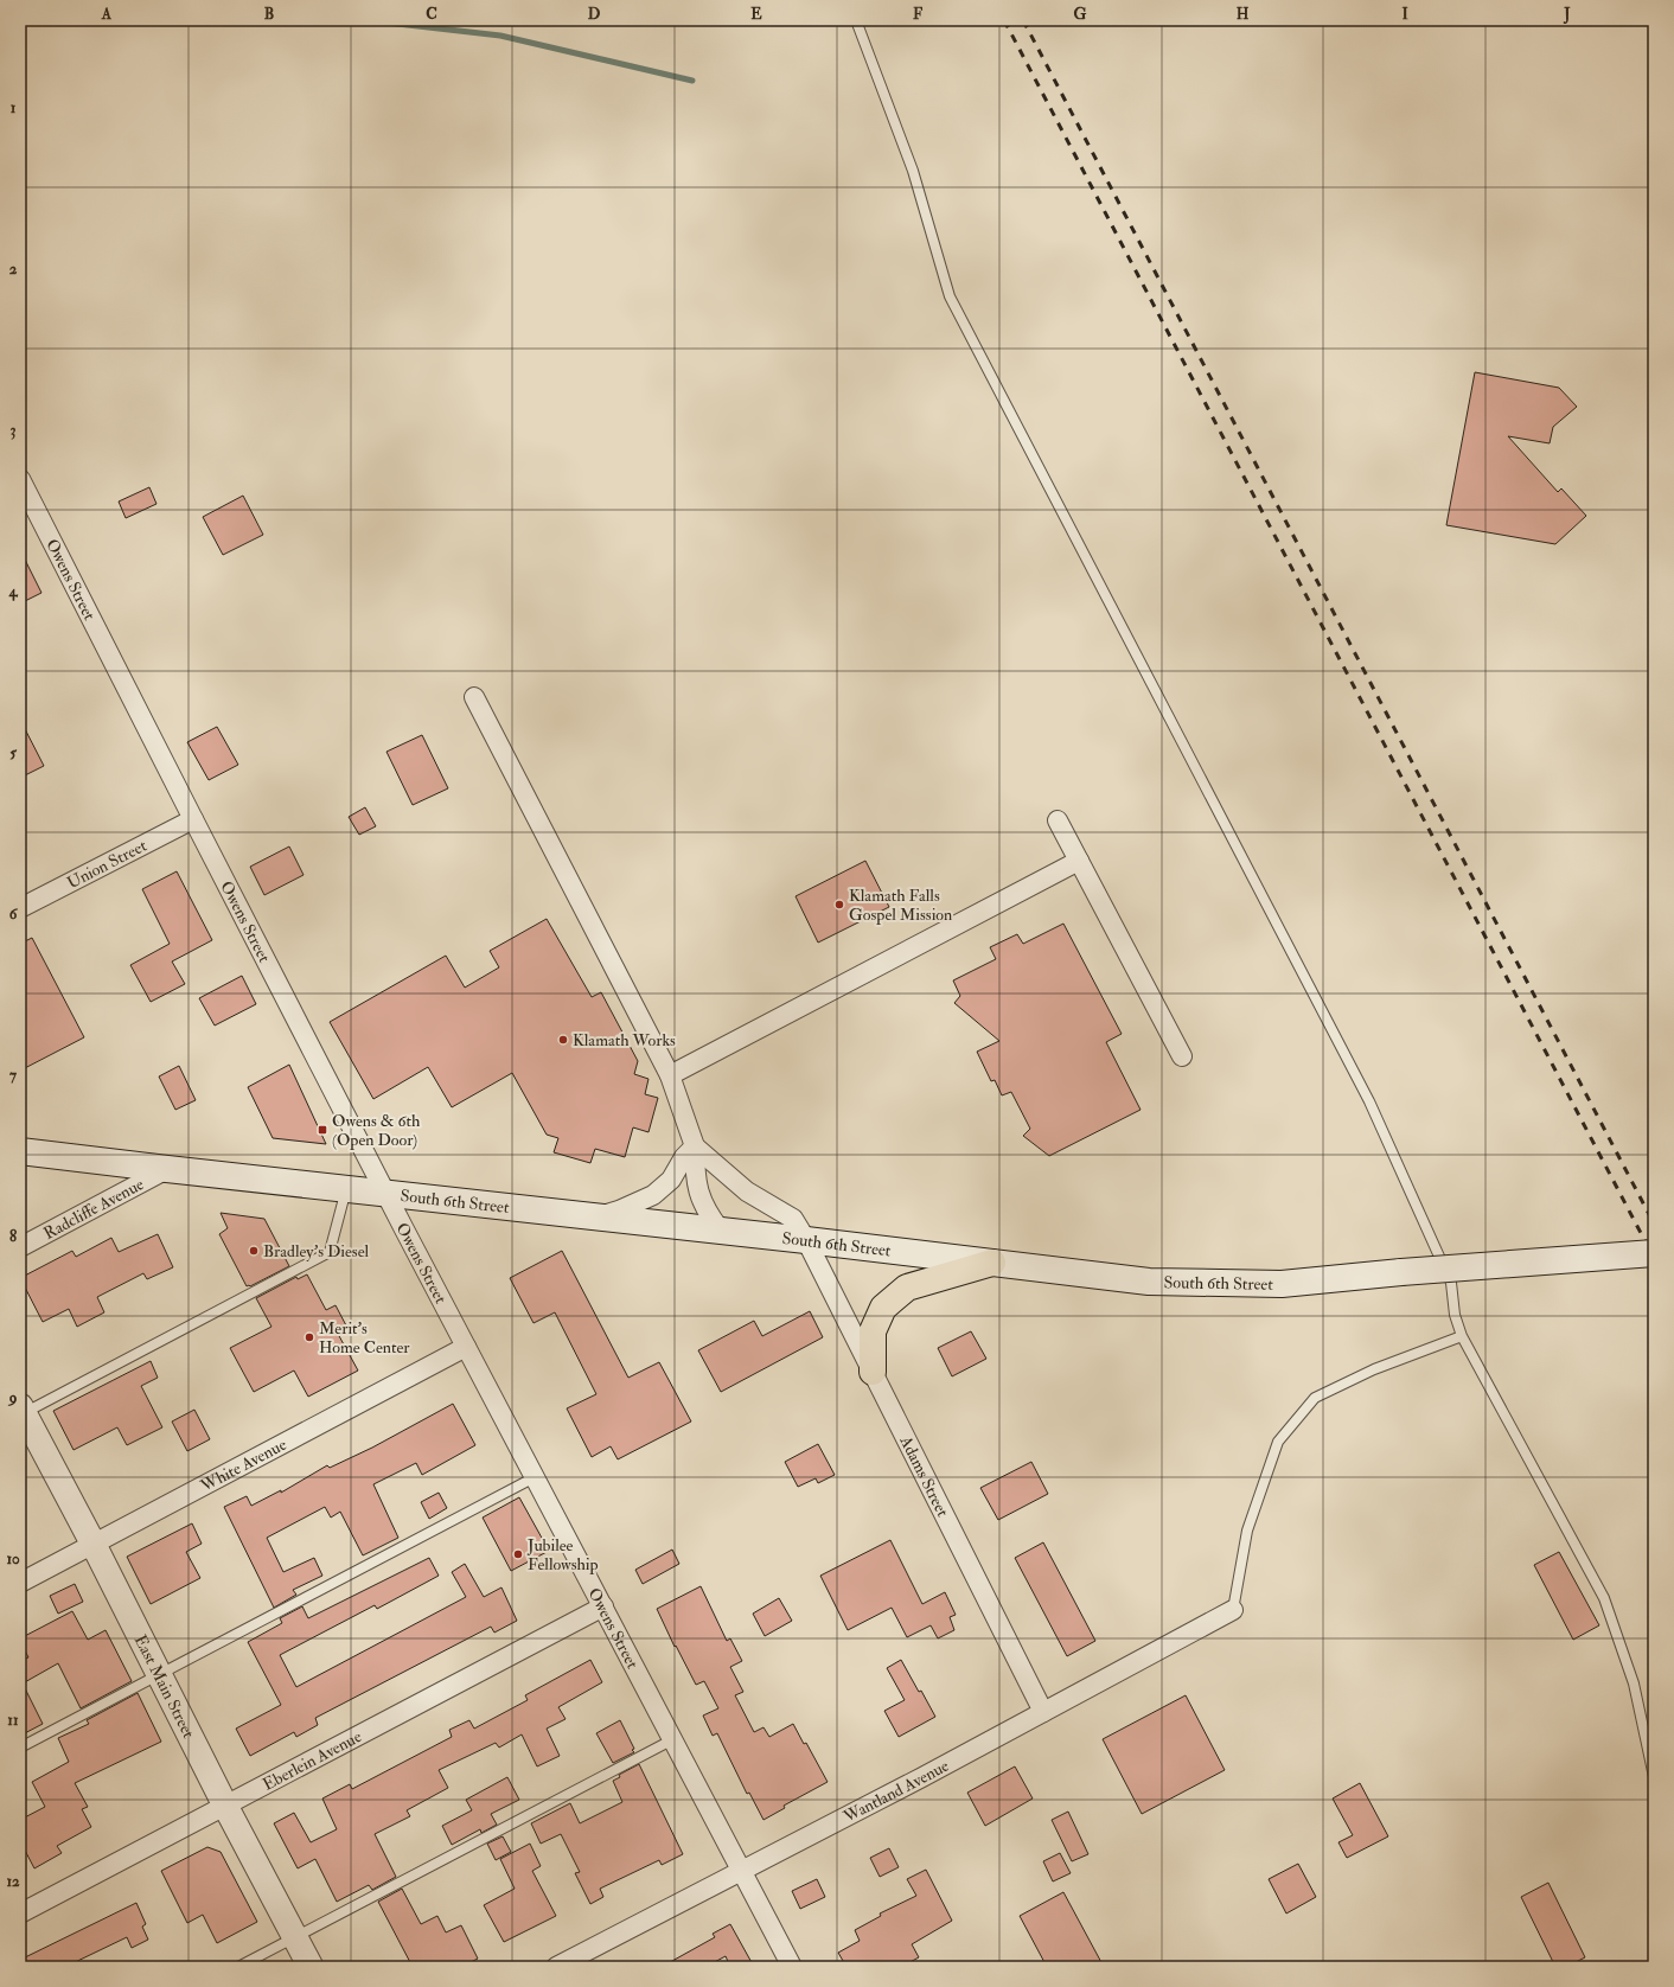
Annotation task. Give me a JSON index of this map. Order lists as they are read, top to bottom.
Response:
{
  "streets": {
    "main road": ["South 6th Street"],
    "street": [
      "Owens Street",
      "Union Street",
      "Radcliffe Avenue",
      "White Avenue",
      "Adams Street",
      "East Main Street",
      "Eberlein Avenue",
      "Wantland Avenue"
    ]
  },
  "crossings": [
    ["Owens Street", "Union Street"],
    ["Owens Street", "South 6th Street"],
    ["Owens Street", "White Avenue"],
    ["Owens Street", "Eberlein Avenue"],
    ["Owens Street", "Wantland Avenue"],
    ["South 6th Street", "Radcliffe Avenue"],
    ["South 6th Street", "Adams Street"],
    ["White Avenue", "East Main Street"],
    ["Adams Street", "Wantland Avenue"],
    ["East Main Street", "Eberlein Avenue"]
  ],
  "places": {
    "other": [
      "Klamath Falls Gospel Mission",
      "Klamath Works",
      "Bradley's Diesel",
      "Merit's Home Center",
      "Jubilee Fellowship"
    ],
    "transit": ["Owens & 6th (Open Door)"]
  },
  "grid": {
    "columns": [
      "A",
      "B",
      "C",
      "D",
      "E",
      "F",
      "G",
      "H",
      "I",
      "J"
    ],
    "rows": [
      "1",
      "2",
      "3",
      "4",
      "5",
      "6",
      "7",
      "8",
      "9",
      "10",
      "11",
      "12"
    ]
  }
}
